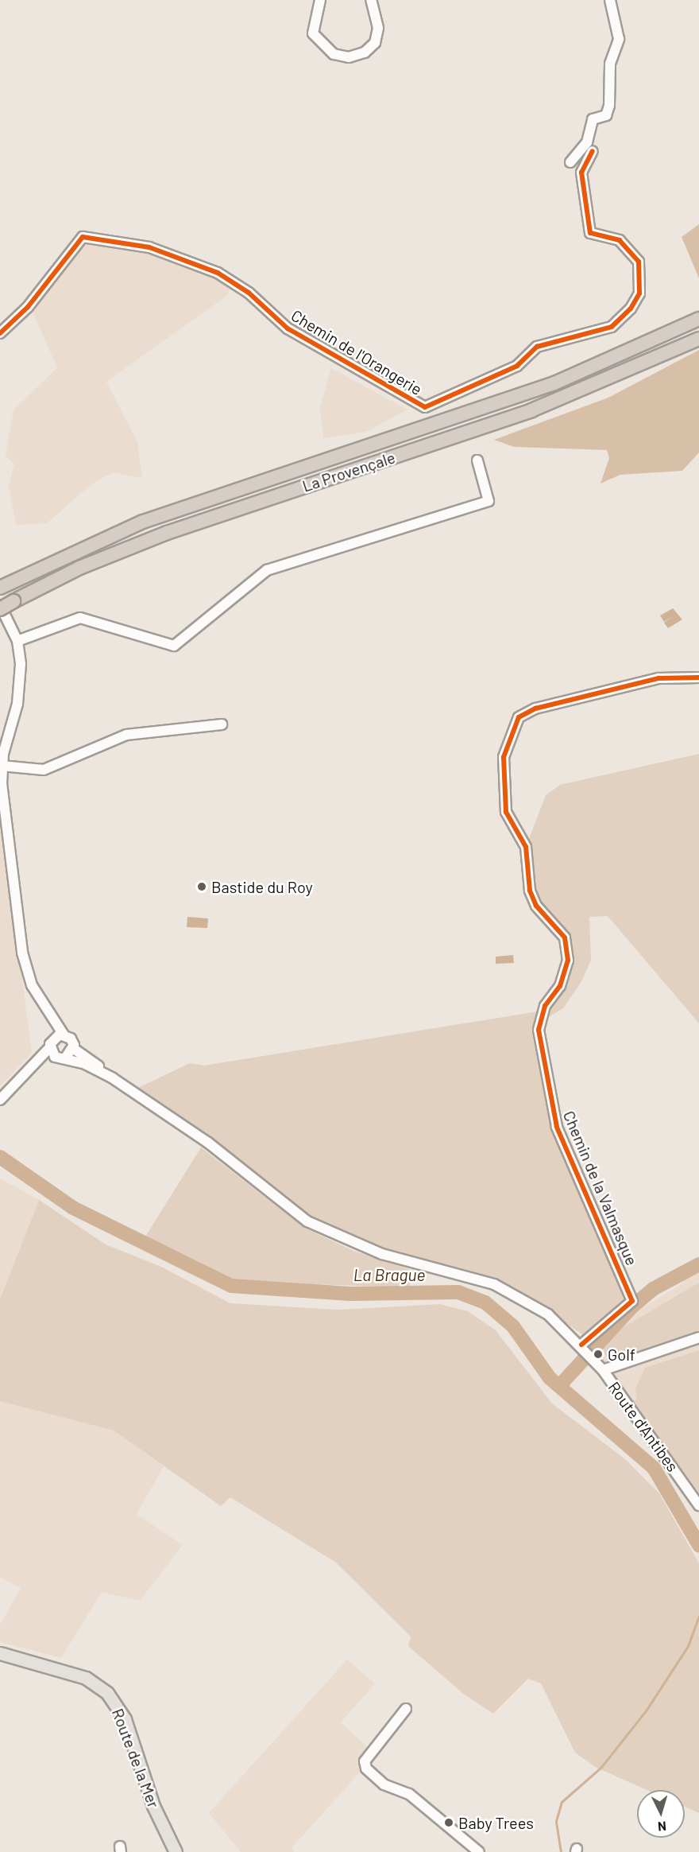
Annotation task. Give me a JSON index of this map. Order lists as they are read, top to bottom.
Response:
{
  "streets": {
    "highway": ["La Provençale"],
    "main road": ["Route de la Mer"],
    "street": ["Chemin de l'Orangerie", "Chemin de la Valmasque", "Route d'Antibes"]
  },
  "crossings": [
    ["Chemin de la Valmasque", "Route d'Antibes"]
  ],
  "water": ["La Brague"],
  "places": ["Bastide du Roy", "Golf", "Baby Trees"],
  "north": "bottom"
}
